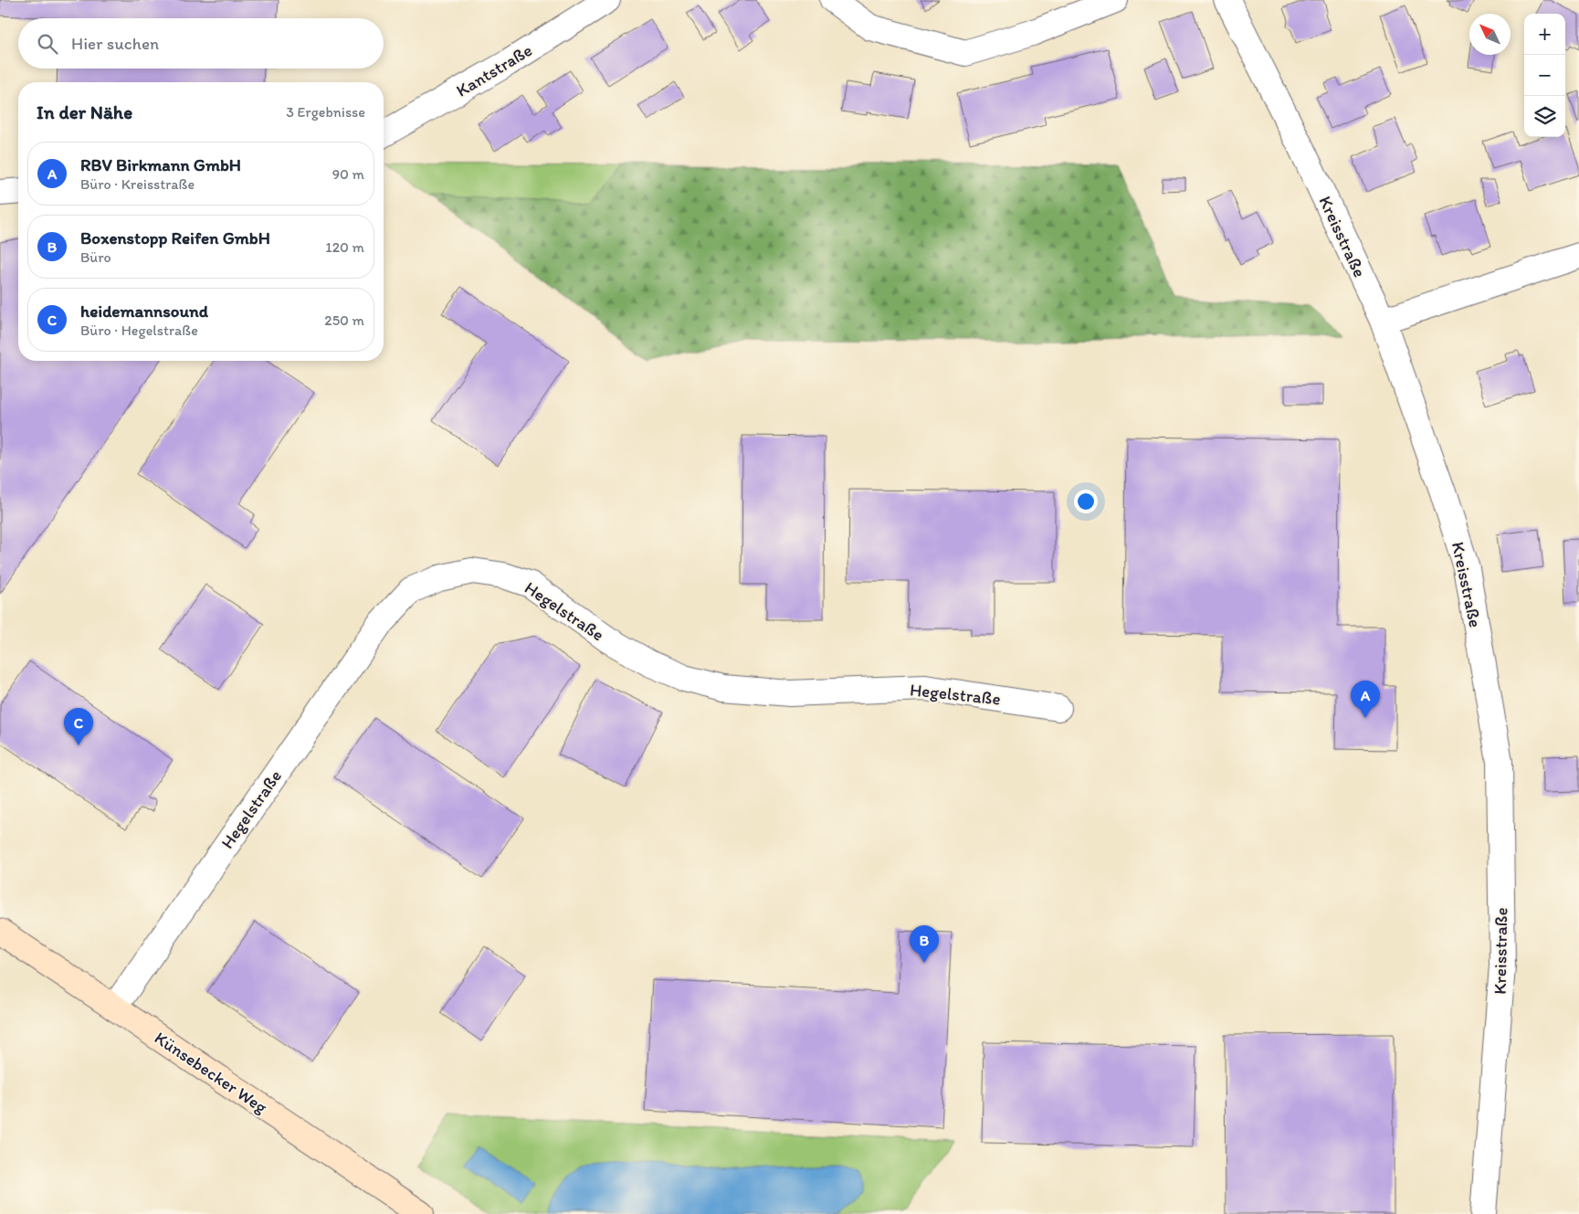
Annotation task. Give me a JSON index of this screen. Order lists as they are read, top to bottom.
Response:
{
  "streets": {
    "street": [
      "Kantstraße",
      "Kreisstraße",
      "Hegelstraße",
      "Künsebecker Weg"
    ]
  },
  "crossings": [
    ["Hegelstraße", "Künsebecker Weg"]
  ],
  "north": "top left",
  "page": {
    "map_buttons": ["+", "−"],
    "search": "Hier suchen",
    "heading": ["In der Nähe", "3 Ergebnisse"],
    "list": [
      {
        "mark": "A",
        "name": "RBV Birkmann GmbH",
        "note": "Büro · Kreisstraße",
        "value": "90 m"
      },
      {
        "mark": "B",
        "name": "Boxenstopp Reifen GmbH",
        "note": "Büro",
        "value": "120 m"
      },
      {
        "mark": "C",
        "name": "heidemannsound",
        "note": "Büro · Hegelstraße",
        "value": "250 m"
      }
    ],
    "pins": ["A", "C", "B"]
  }
}
